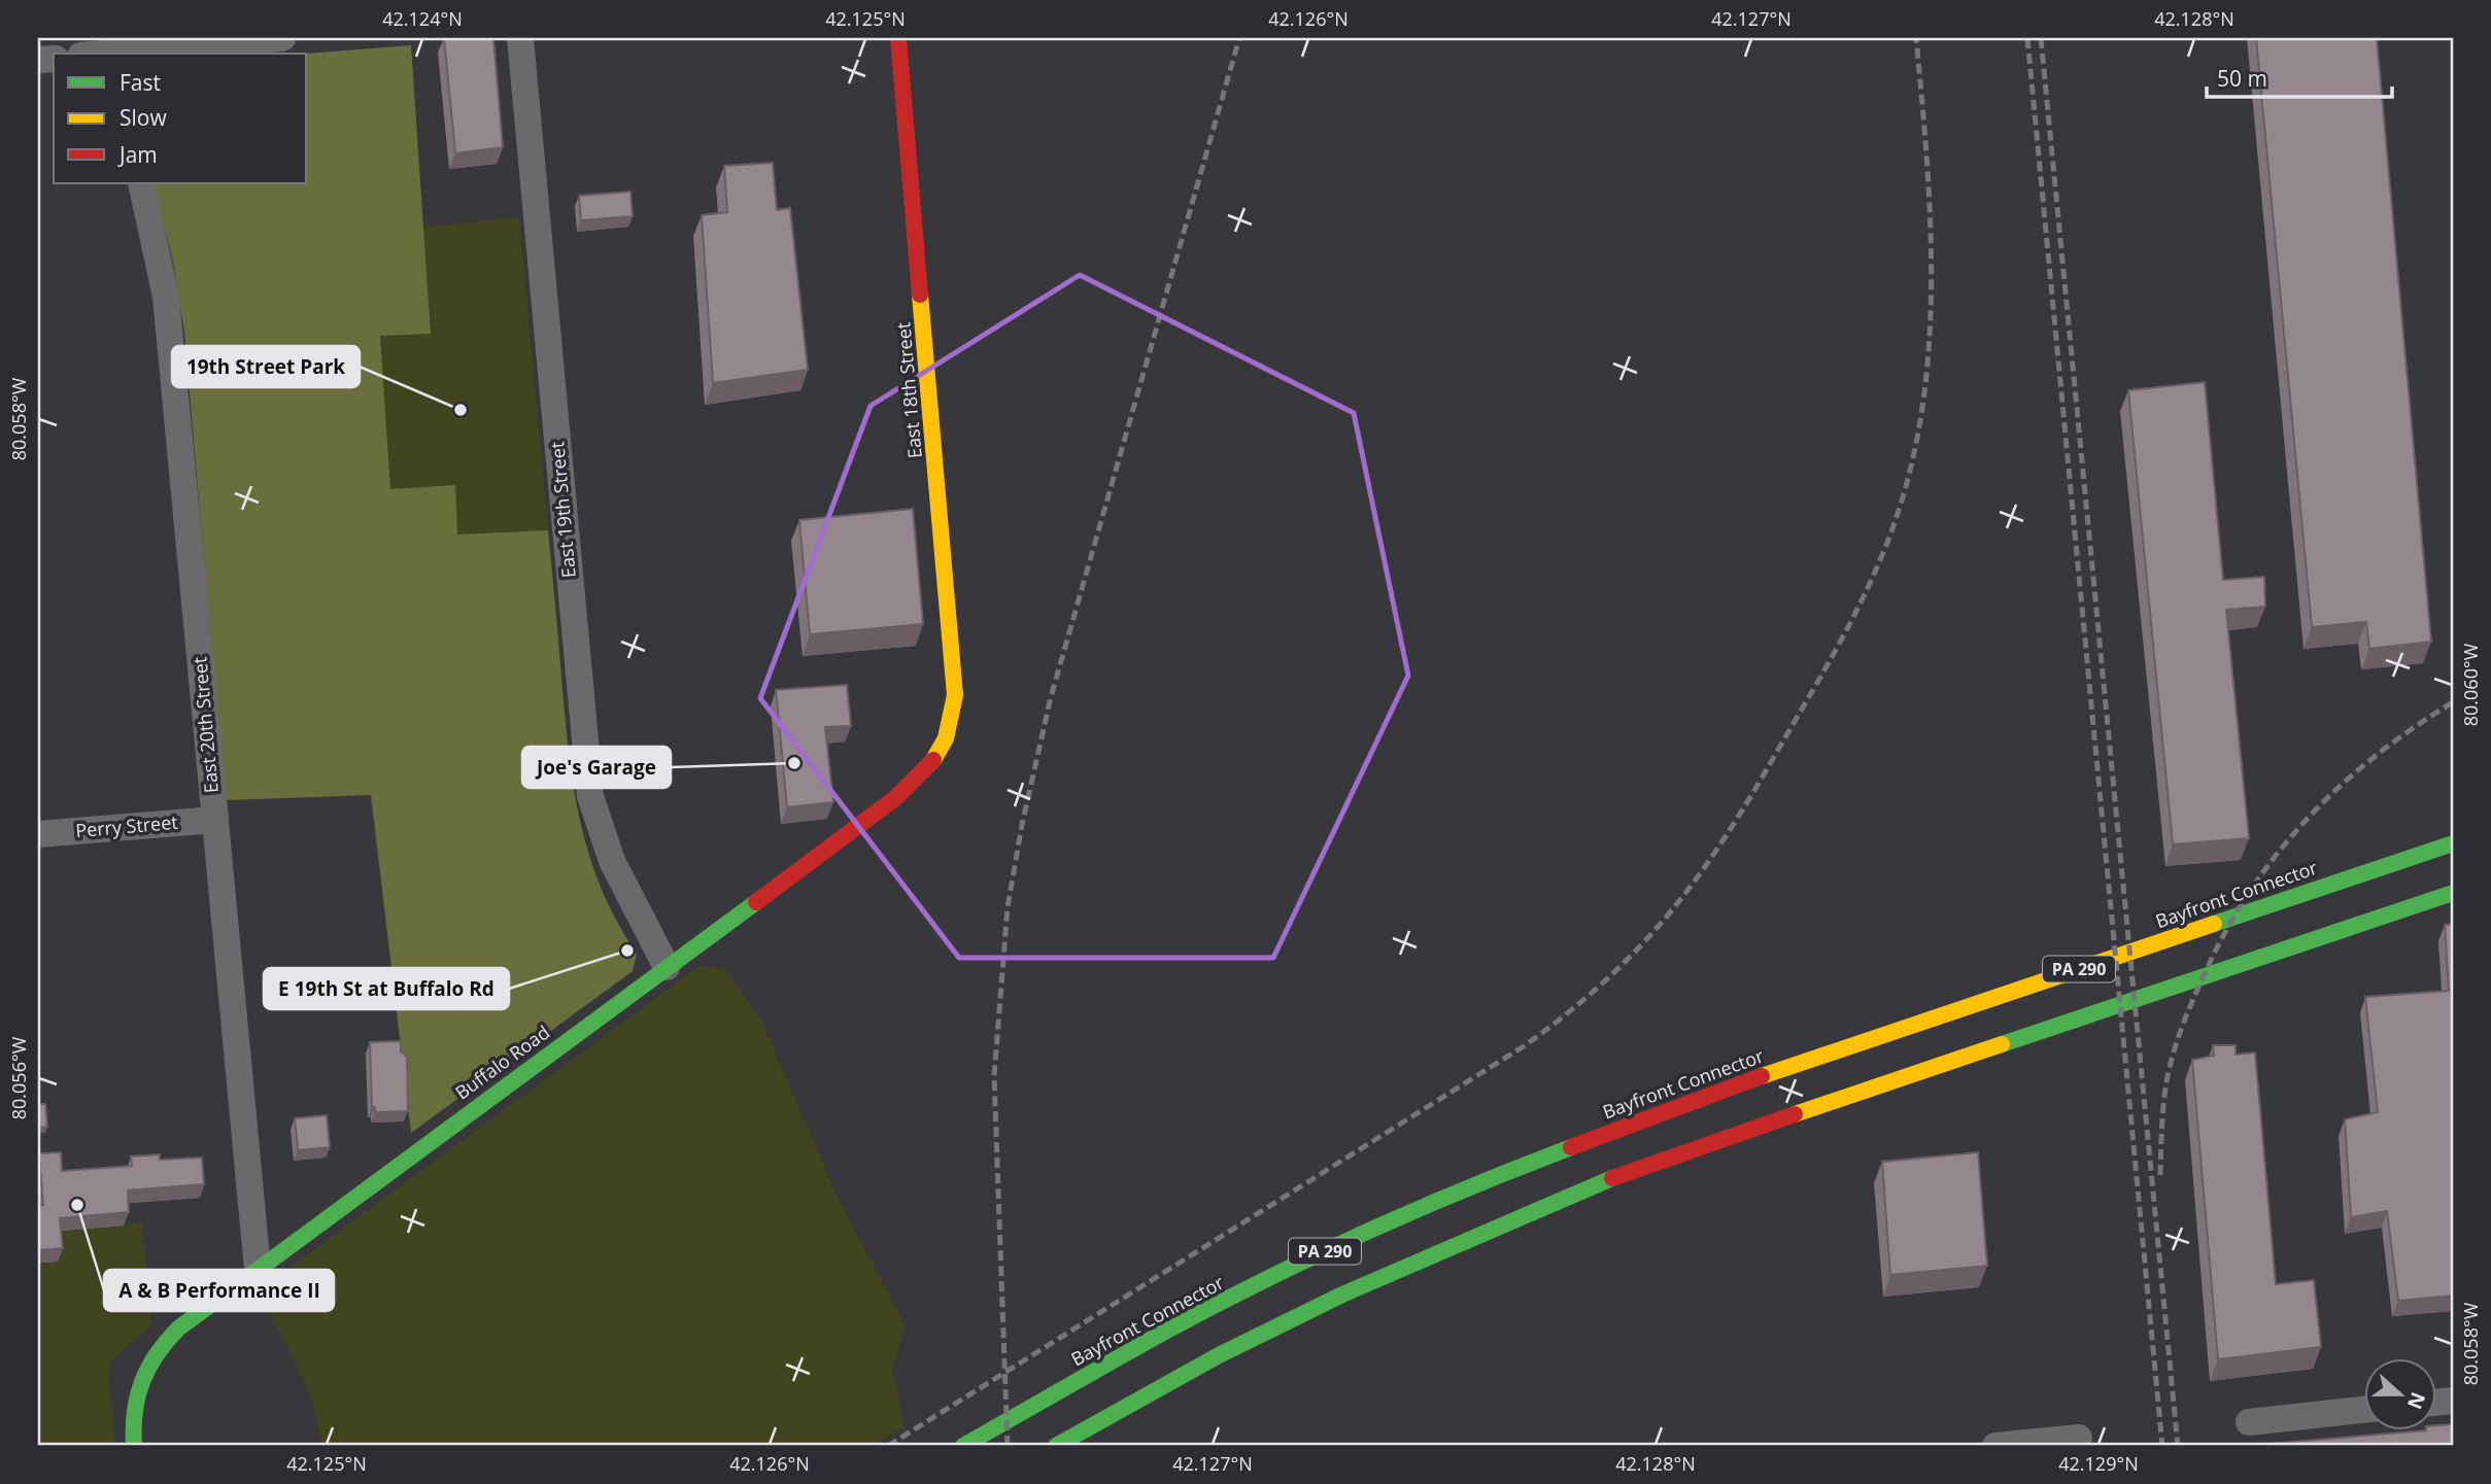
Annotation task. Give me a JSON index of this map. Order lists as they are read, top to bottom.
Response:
{
  "streets": {
    "main road": [
      "East 18th Street",
      "Bayfront Connector",
      "PA 290",
      "Buffalo Road"
    ],
    "street": ["East 19th Street", "East 20th Street", "Perry Street"]
  },
  "crossings": [
    ["East 18th Street", "Buffalo Road"],
    ["East 19th Street", "Buffalo Road"],
    ["East 20th Street", "Perry Street"],
    ["East 20th Street", "Buffalo Road"]
  ],
  "places": [
    "19th Street Park",
    "Joe's Garage",
    "E 19th St at Buffalo Rd",
    "A & B Performance II"
  ],
  "legend": ["Fast", "Slow", "Jam"],
  "scale_bar": "50 m",
  "north": "right",
  "coordinates": [
    "42.124°N",
    "42.125°N",
    "42.126°N",
    "42.127°N",
    "42.128°N",
    "80.058°W",
    "80.060°W",
    "80.056°W",
    "42.129°N"
  ]
}
